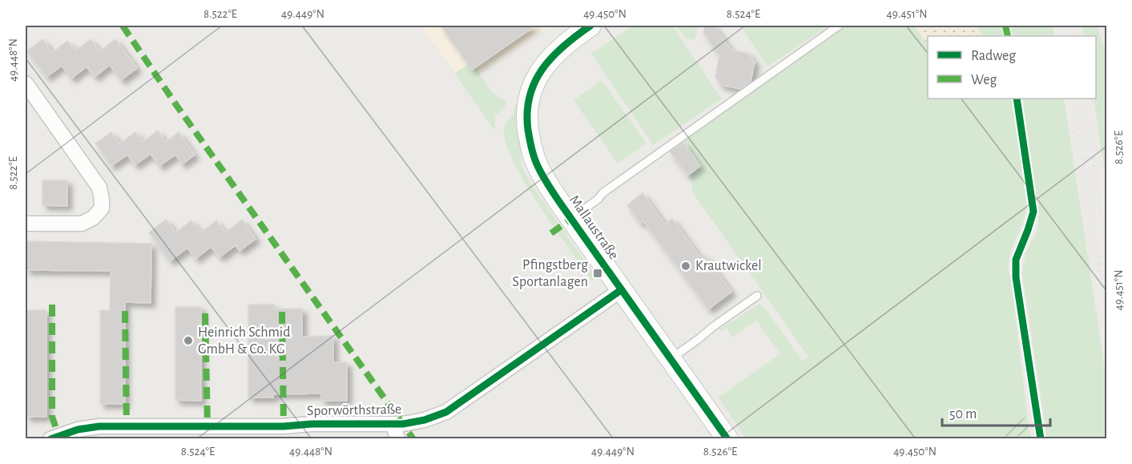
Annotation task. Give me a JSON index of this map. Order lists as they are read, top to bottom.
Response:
{
  "streets": {
    "street": ["Mallaustraße", "Sporwörthstraße"]
  },
  "crossings": [
    ["Mallaustraße", "Sporwörthstraße"]
  ],
  "places": {
    "other": ["Krautwickel", "Heinrich Schmid GmbH & Co. KG"],
    "transit": ["Pfingstberg Sportanlagen"]
  },
  "legend": ["Radweg", "Weg"],
  "scale_bar": "50 m",
  "coordinates": [
    "8.522°E",
    "49.449°N",
    "49.450°N",
    "8.524°E",
    "49.451°N",
    "49.448°N",
    "8.526°E"
  ]
}
